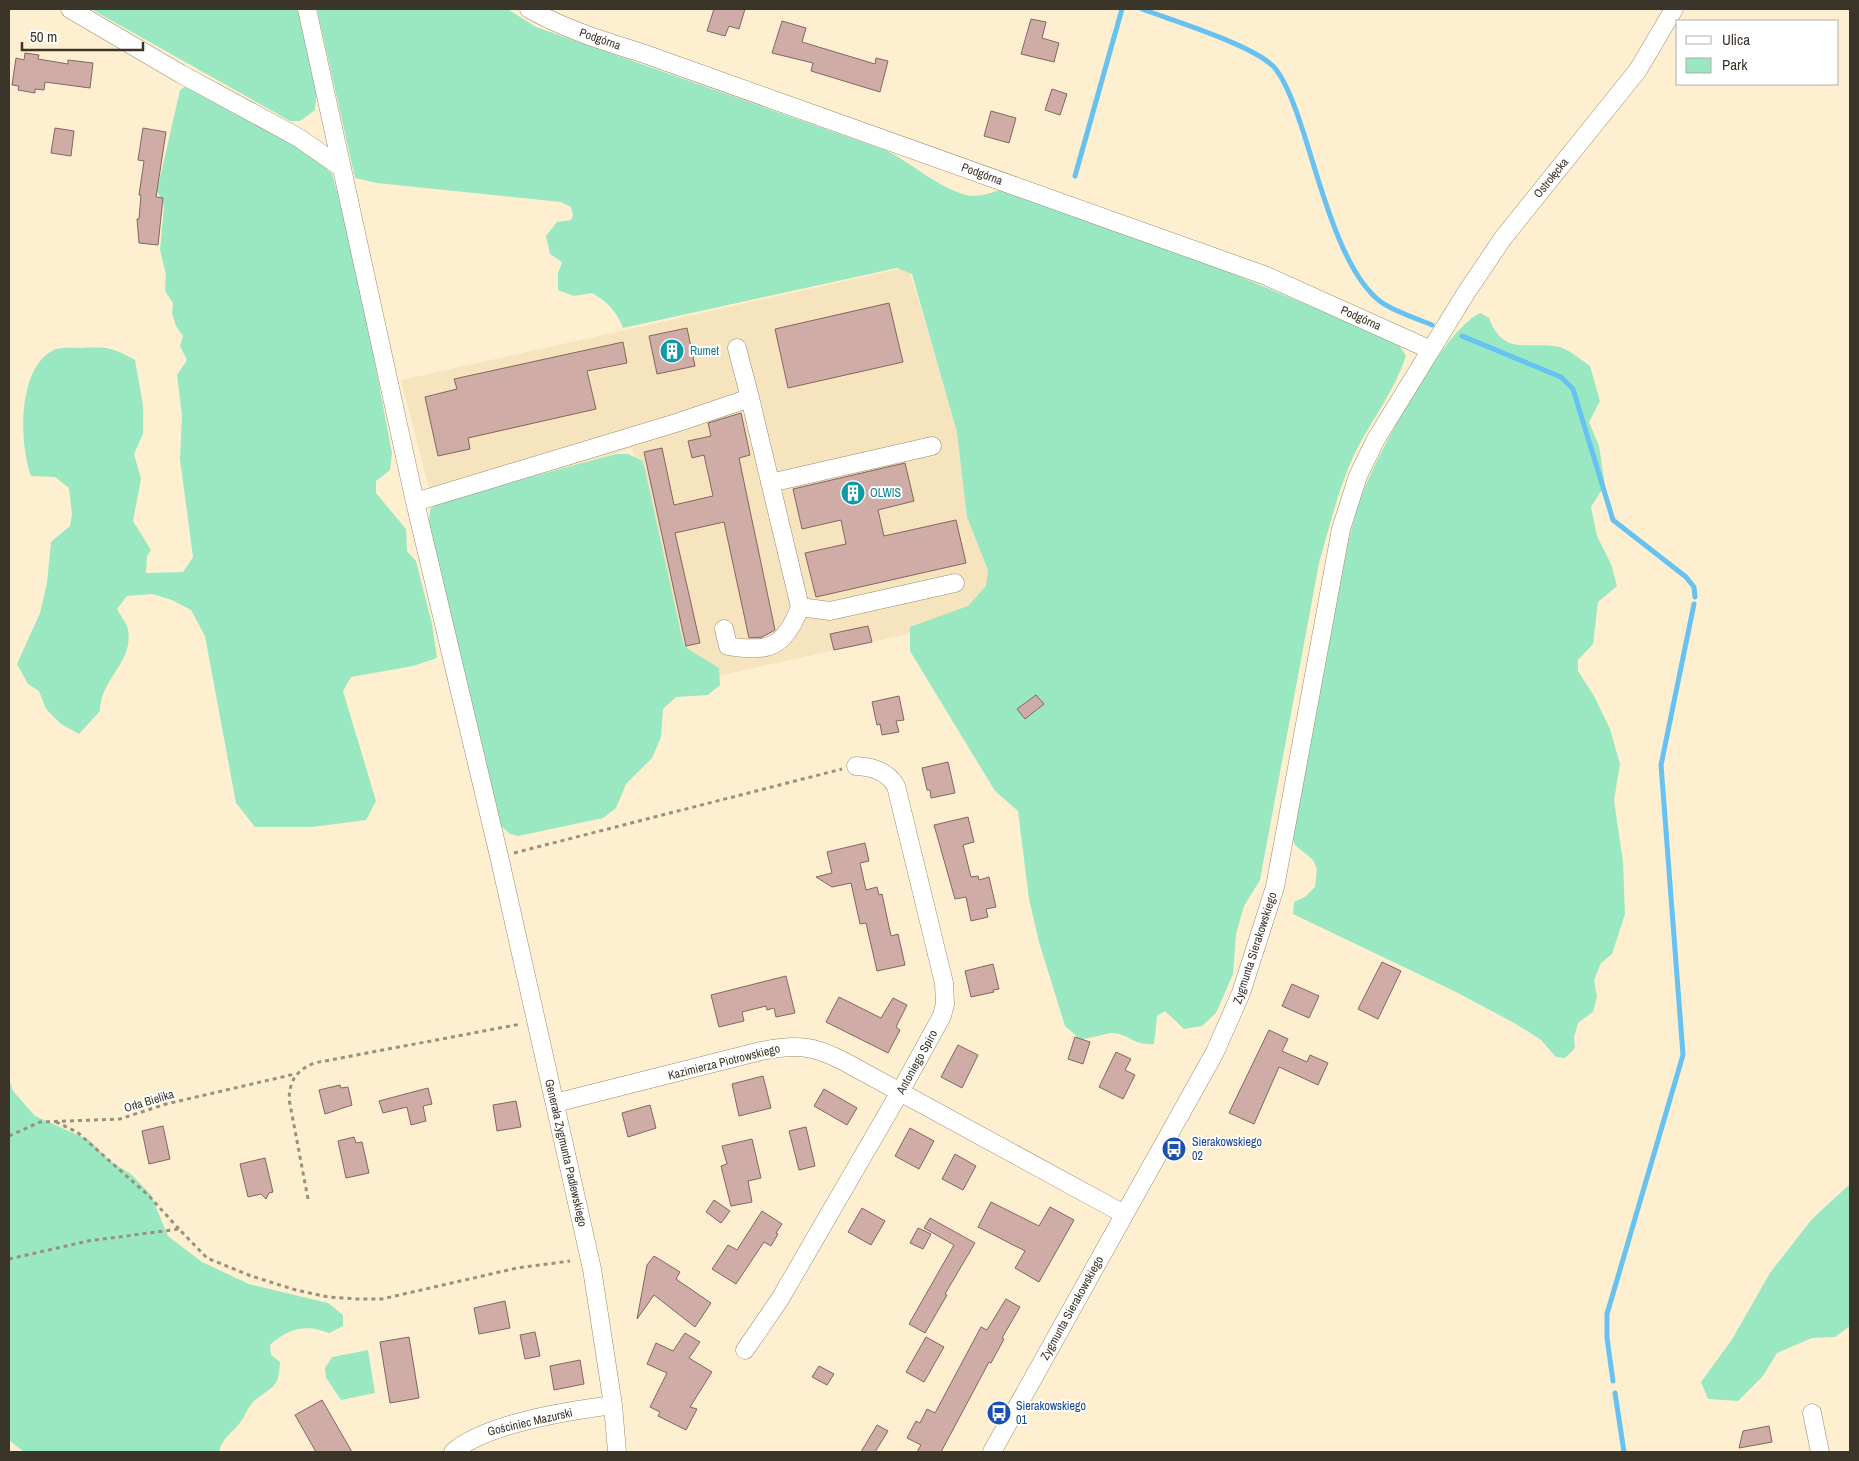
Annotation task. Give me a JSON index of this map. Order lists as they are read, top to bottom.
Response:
{
  "streets": {
    "street": [
      "Podgórna",
      "Ostrołęcka",
      "Zygmunta Sierakowskiego",
      "Kazimierza Piotrowskiego",
      "Antoniego Spiro",
      "Generała Zygmunta Padlewskiego",
      "Gościniec Mazurski"
    ],
    "path": ["Orła Bielika"]
  },
  "crossings": [
    ["Podgórna", "Ostrołęcka"],
    ["Podgórna", "Zygmunta Sierakowskiego"],
    ["Ostrołęcka", "Zygmunta Sierakowskiego"],
    ["Zygmunta Sierakowskiego", "Kazimierza Piotrowskiego"],
    ["Kazimierza Piotrowskiego", "Antoniego Spiro"],
    ["Kazimierza Piotrowskiego", "Generała Zygmunta Padlewskiego"],
    ["Orła Bielika", "Generała Zygmunta Padlewskiego"],
    ["Generała Zygmunta Padlewskiego", "Gościniec Mazurski"]
  ],
  "places": {
    "building": ["Rumet", "OLWIS"],
    "bus stop": ["Sierakowskiego 02", "Sierakowskiego 01"]
  },
  "legend": ["Ulica", "Park"],
  "scale_bar": "50 m"
}
